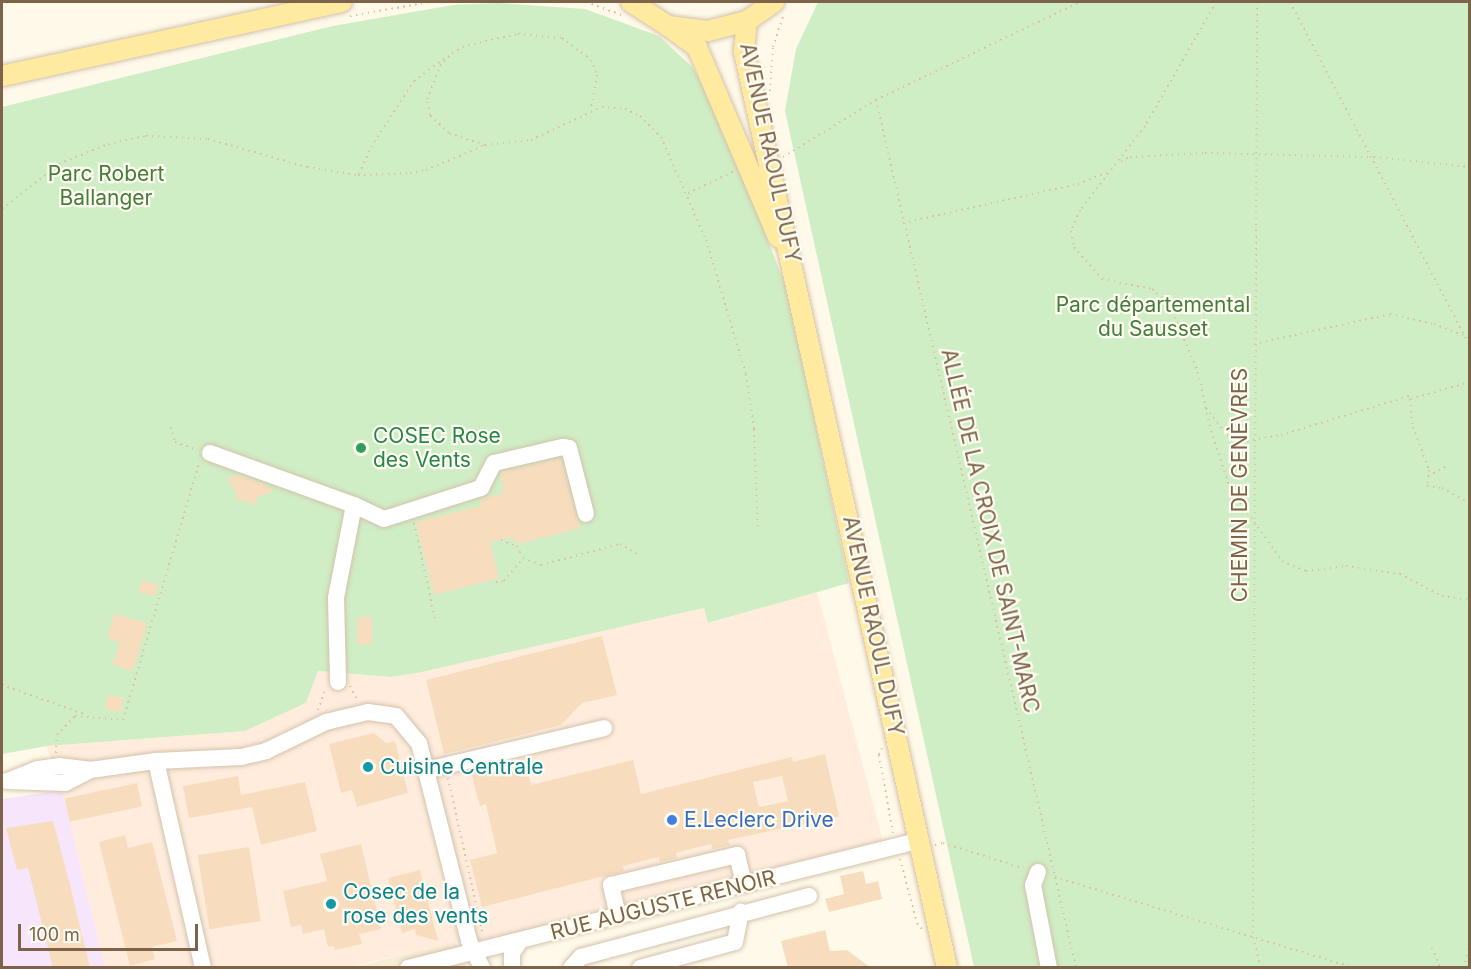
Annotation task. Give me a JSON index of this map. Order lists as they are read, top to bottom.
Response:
{
  "streets": {
    "main road": ["AVENUE RAOUL DUFY"],
    "street": ["RUE AUGUSTE RENOIR"],
    "path": ["CHEMIN DE GENÈVRES", "ALLÉE DE LA CROIX DE SAINT-MARC"]
  },
  "crossings": [
    ["AVENUE RAOUL DUFY", "RUE AUGUSTE RENOIR"]
  ],
  "parks": ["Parc Robert Ballanger", "Parc départemental du Sausset"],
  "places": [
    "COSEC Rose des Vents",
    "Cuisine Centrale",
    "E.Leclerc Drive",
    "Cosec de la rose des vents"
  ],
  "scale_bar": "100 m"
}
